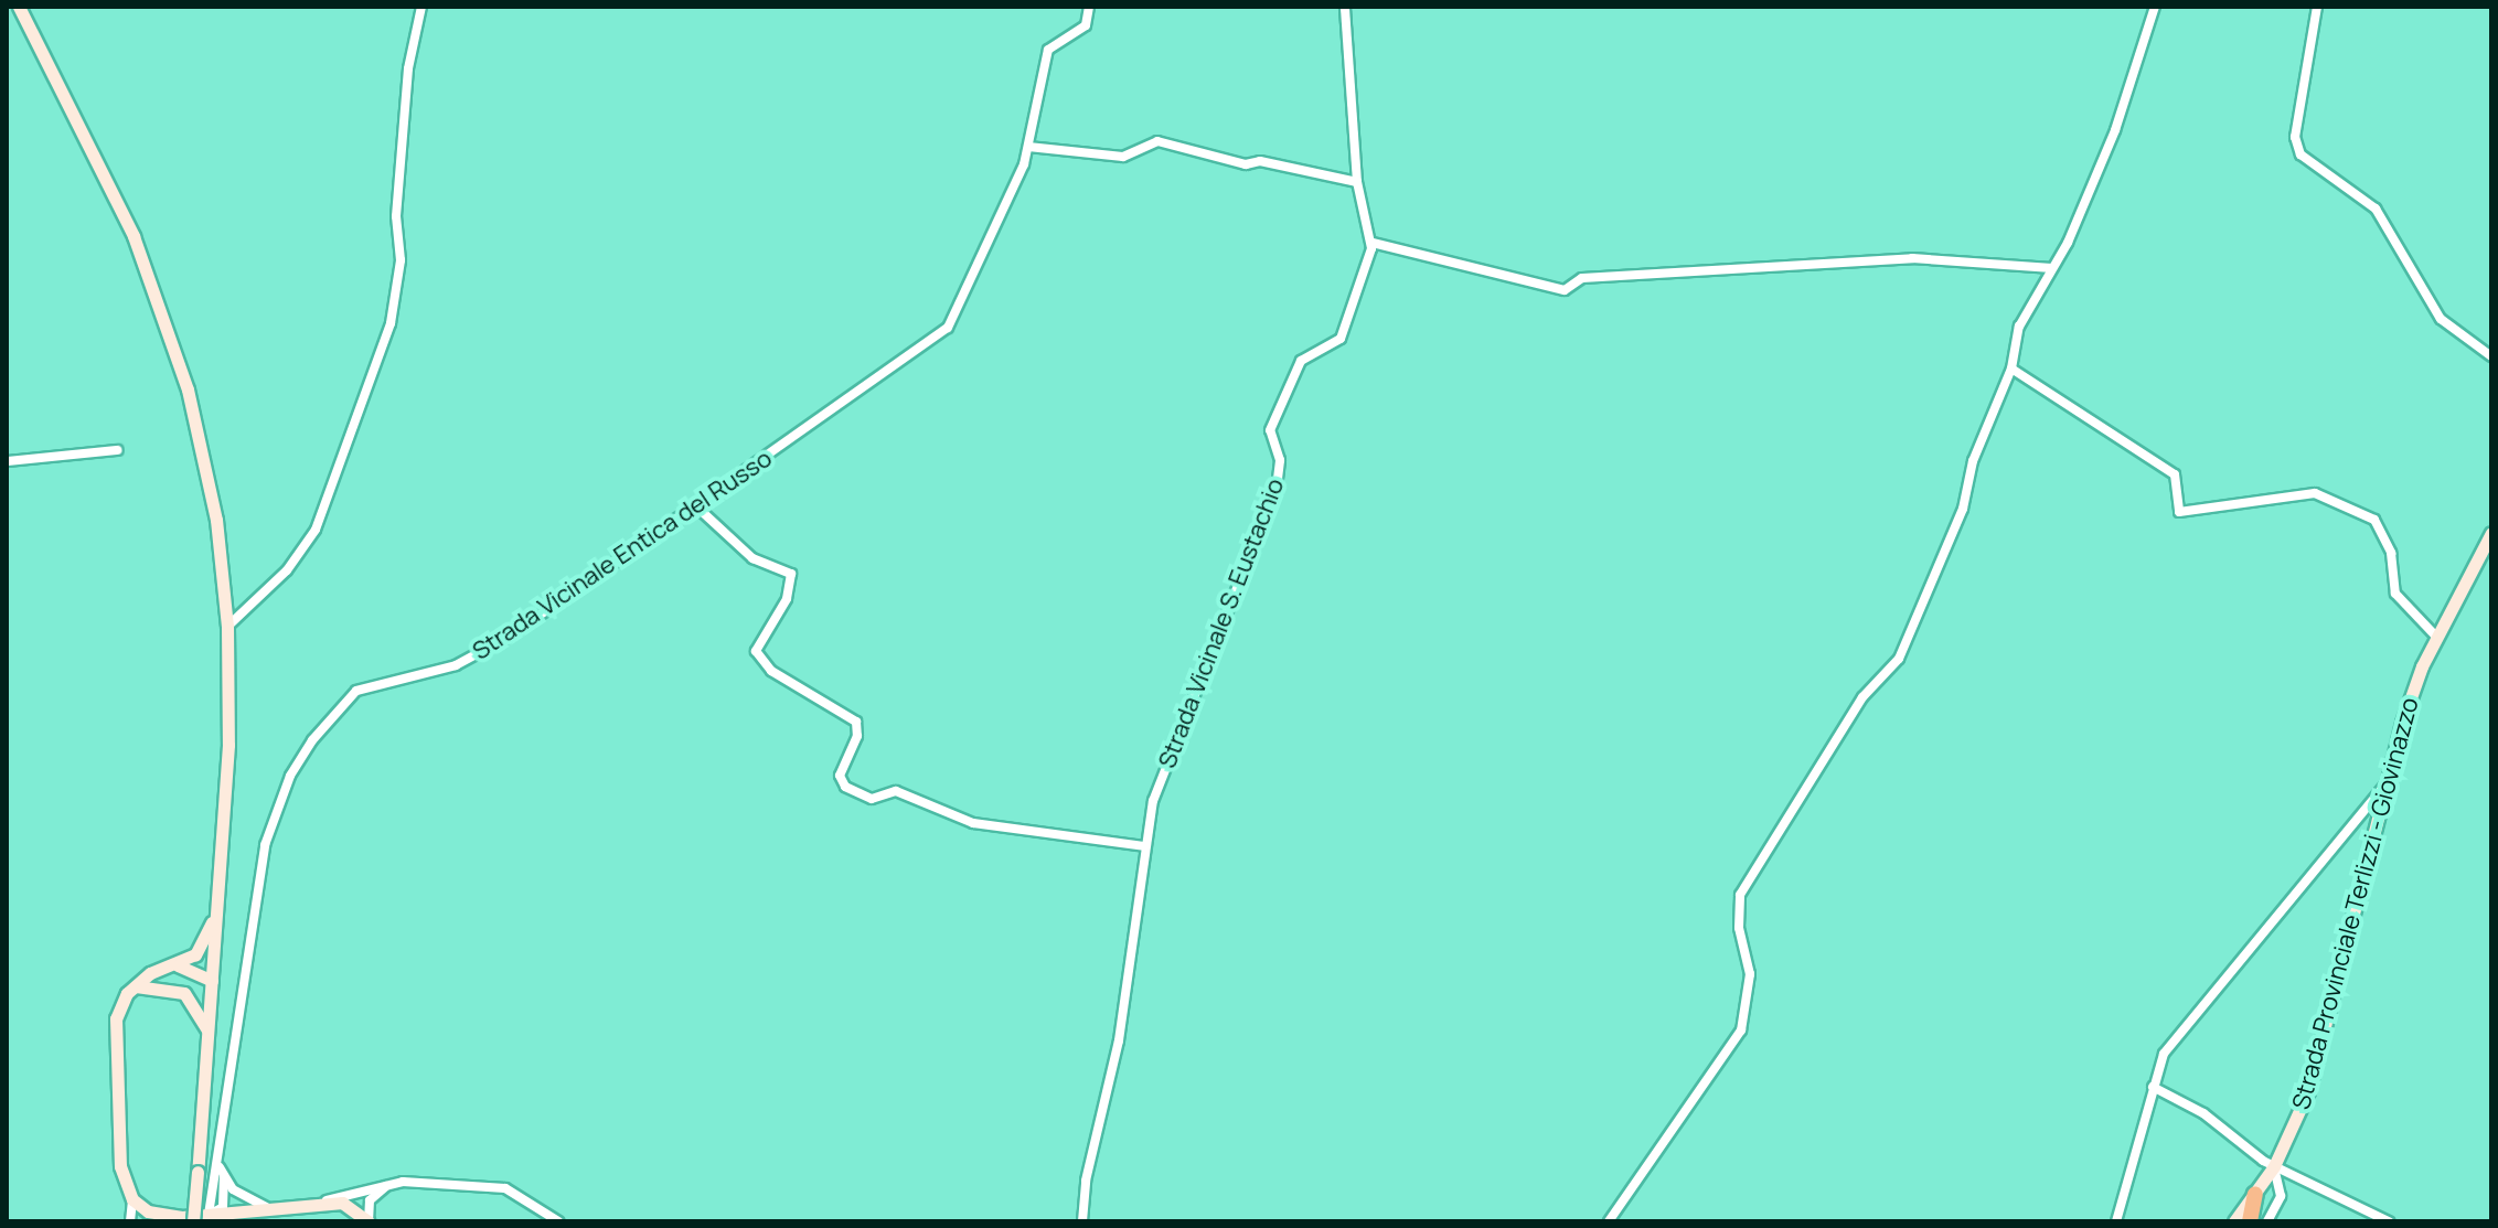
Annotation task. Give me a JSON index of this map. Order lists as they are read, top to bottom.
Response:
{
  "streets": {
    "main road": ["Strada Provinciale Terlizzi - Giovinazzo"],
    "street": ["Strada Vicinale Entica del Russo", "Strada Vicinale S. Eustachio"]
  }
}
